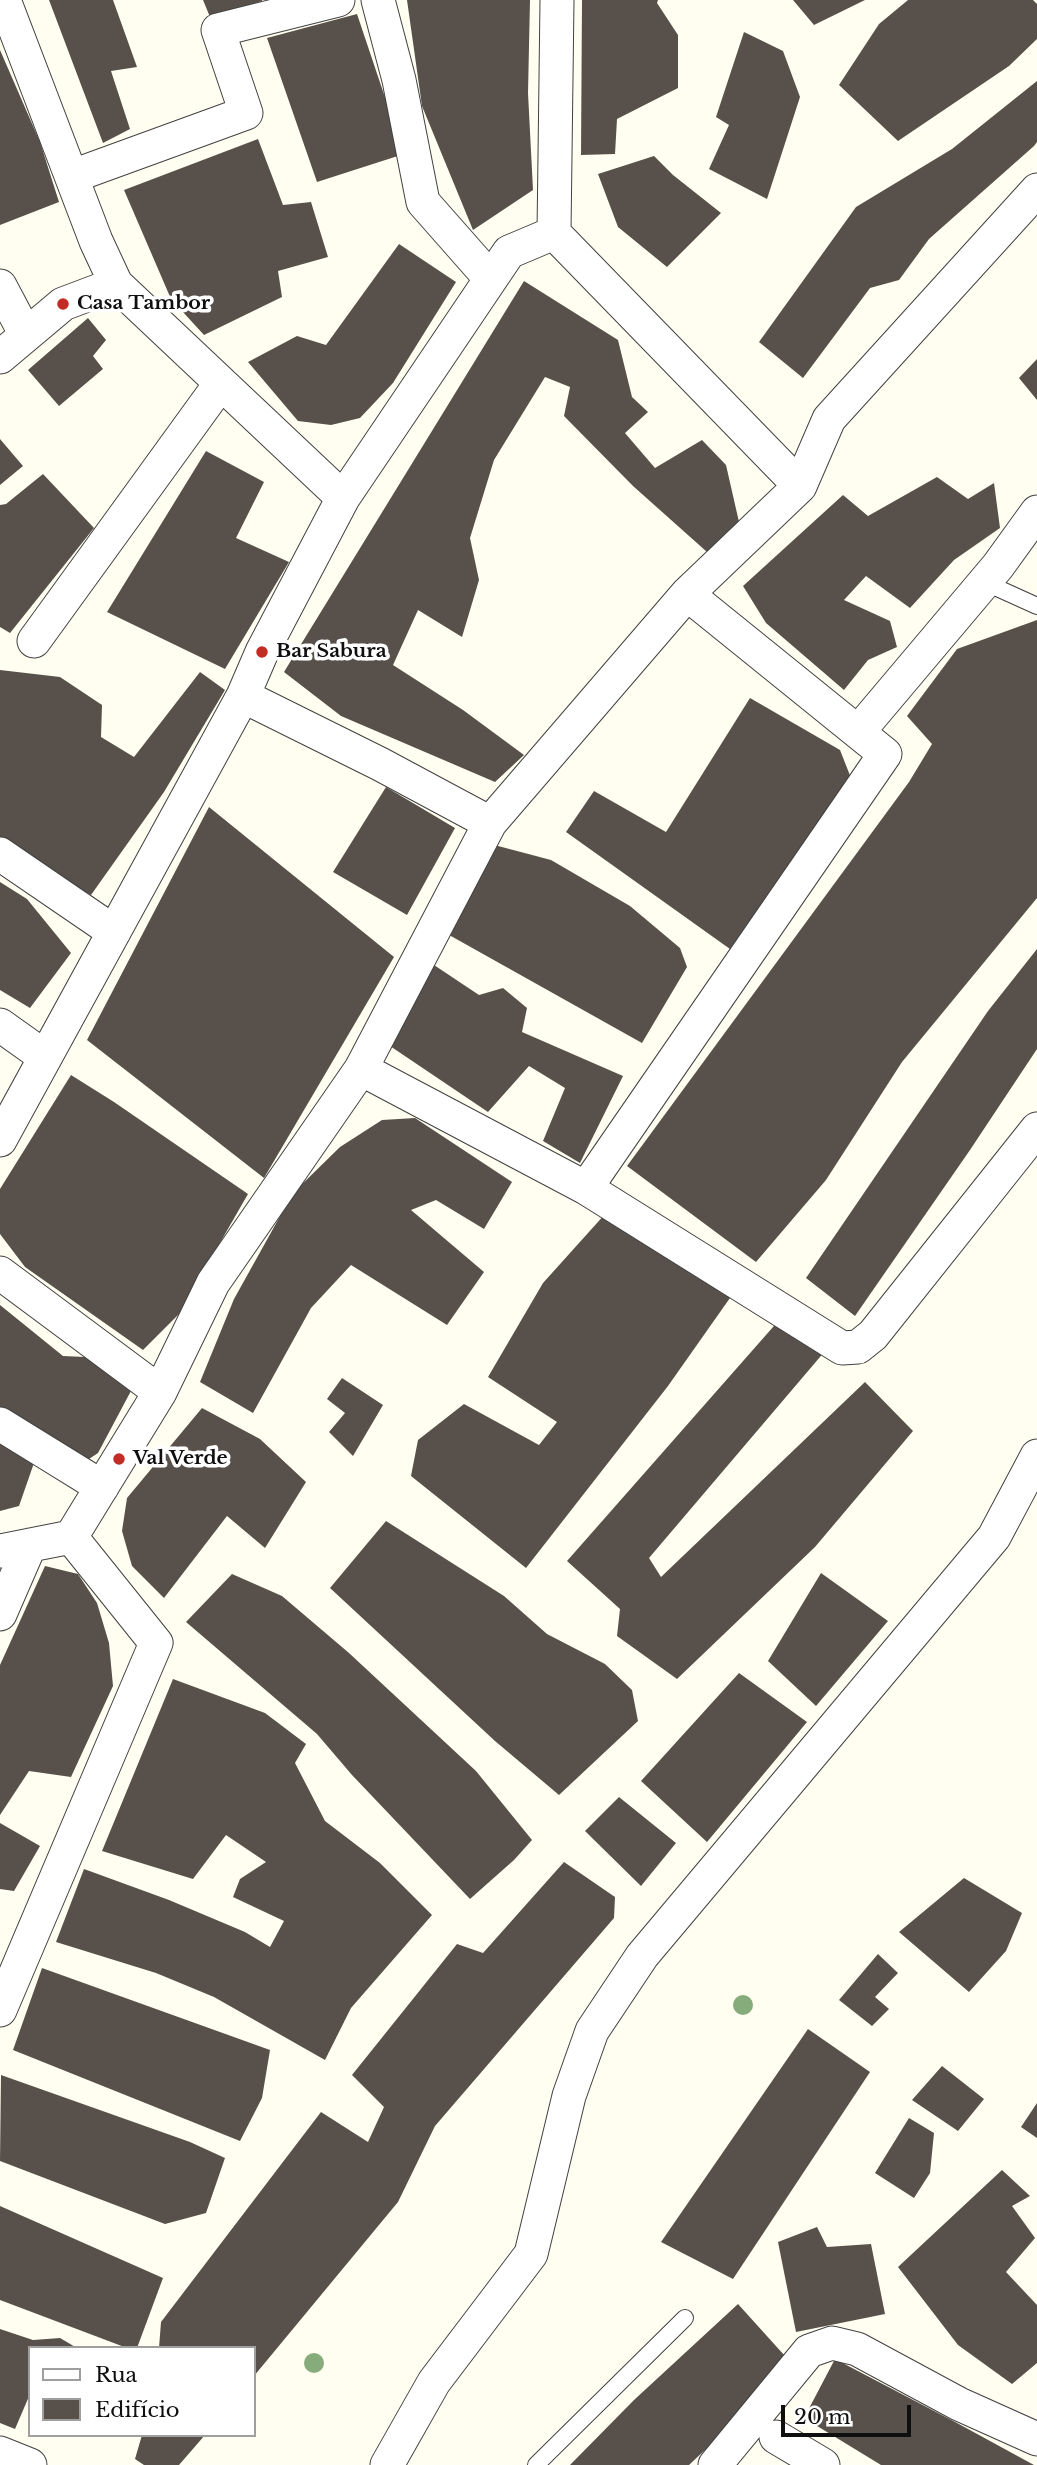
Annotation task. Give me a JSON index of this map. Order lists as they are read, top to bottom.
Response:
{
  "places": ["Casa Tambor", "Bar Sabura", "Val Verde"],
  "legend": ["Rua", "Edifício"],
  "scale_bar": "20 m"
}
